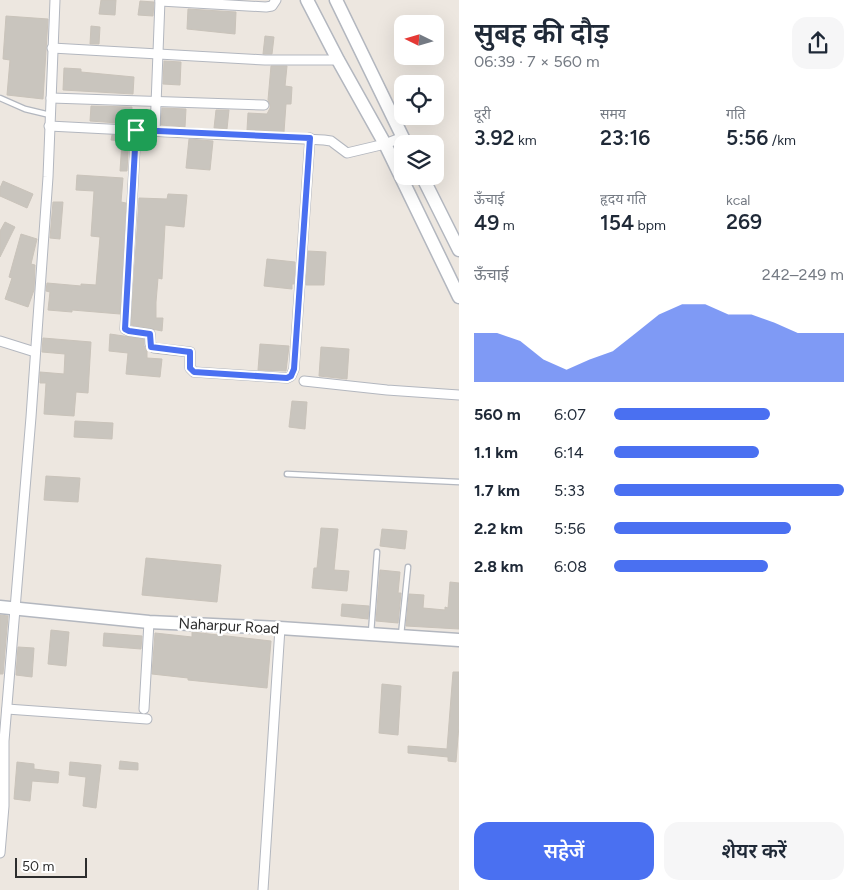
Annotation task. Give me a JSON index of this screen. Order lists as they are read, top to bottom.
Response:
{
  "streets": {
    "street": ["Naharpur Road"]
  },
  "scale_bar": "50 m",
  "north": "left",
  "page": {
    "heading": ["सुबह की दौड़", "06:39 · 7 × 560 m"],
    "stats": [
      ["दूरी", "3.92 km"],
      ["समय", "23:16"],
      ["गति", "5:56 /km"],
      ["ऊँचाई", "49 m"],
      ["हृदय गति", "154 bpm"],
      ["kcal", "269"]
    ],
    "chart": ["ऊँचाई", "242–249 m"],
    "list": [
      {
        "name": "560 m",
        "note": "6:07"
      },
      {
        "name": "1.1 km",
        "note": "6:14"
      },
      {
        "name": "1.7 km",
        "note": "5:33"
      },
      {
        "name": "2.2 km",
        "note": "5:56"
      },
      {
        "name": "2.8 km",
        "note": "6:08"
      }
    ],
    "buttons": ["सहेजें", "शेयर करें"],
    "scale": "50 m"
  }
}
